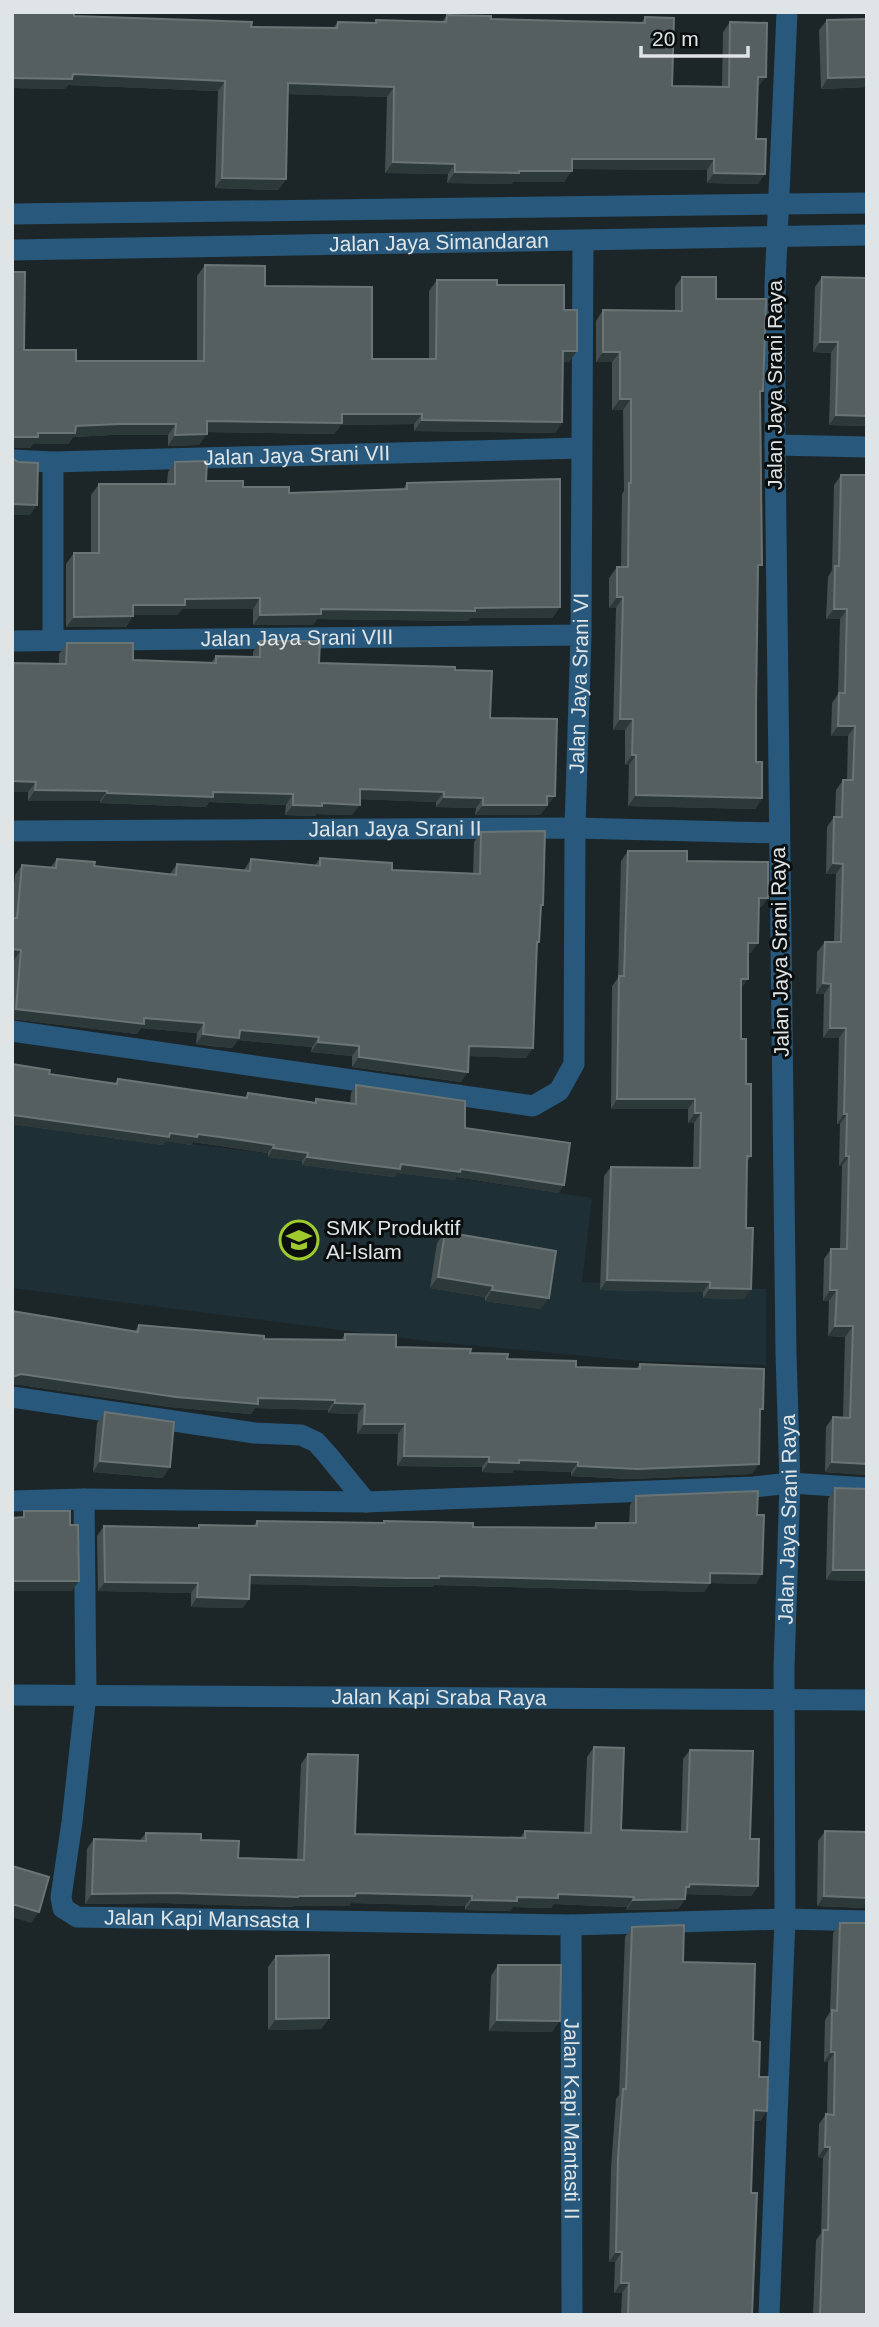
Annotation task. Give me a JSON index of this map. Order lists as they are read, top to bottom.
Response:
{
  "streets": {
    "street": [
      "Jalan Jaya Simandaran",
      "Jalan Jaya Srani Raya",
      "Jalan Jaya Srani VII",
      "Jalan Jaya Srani VIII",
      "Jalan Jaya Srani VI",
      "Jalan Jaya Srani II",
      "Jalan Kapi Sraba Raya",
      "Jalan Kapi Mansasta I",
      "Jalan Kapi Mantasti II"
    ]
  },
  "crossings": [
    ["Jalan Jaya Simandaran", "Jalan Jaya Srani Raya"],
    ["Jalan Jaya Simandaran", "Jalan Jaya Srani VI"],
    ["Jalan Jaya Srani Raya", "Jalan Jaya Srani II"],
    ["Jalan Jaya Srani Raya", "Jalan Kapi Sraba Raya"],
    ["Jalan Jaya Srani Raya", "Jalan Kapi Mansasta I"],
    ["Jalan Jaya Srani VII", "Jalan Jaya Srani VI"],
    ["Jalan Jaya Srani VIII", "Jalan Jaya Srani VI"],
    ["Jalan Jaya Srani VI", "Jalan Jaya Srani II"],
    ["Jalan Kapi Sraba Raya", "Jalan Kapi Mansasta I"],
    ["Jalan Kapi Mansasta I", "Jalan Kapi Mantasti II"]
  ],
  "places": {
    "school or university": ["SMK Produktif Al-Islam"]
  },
  "scale_bar": "20 m"
}
